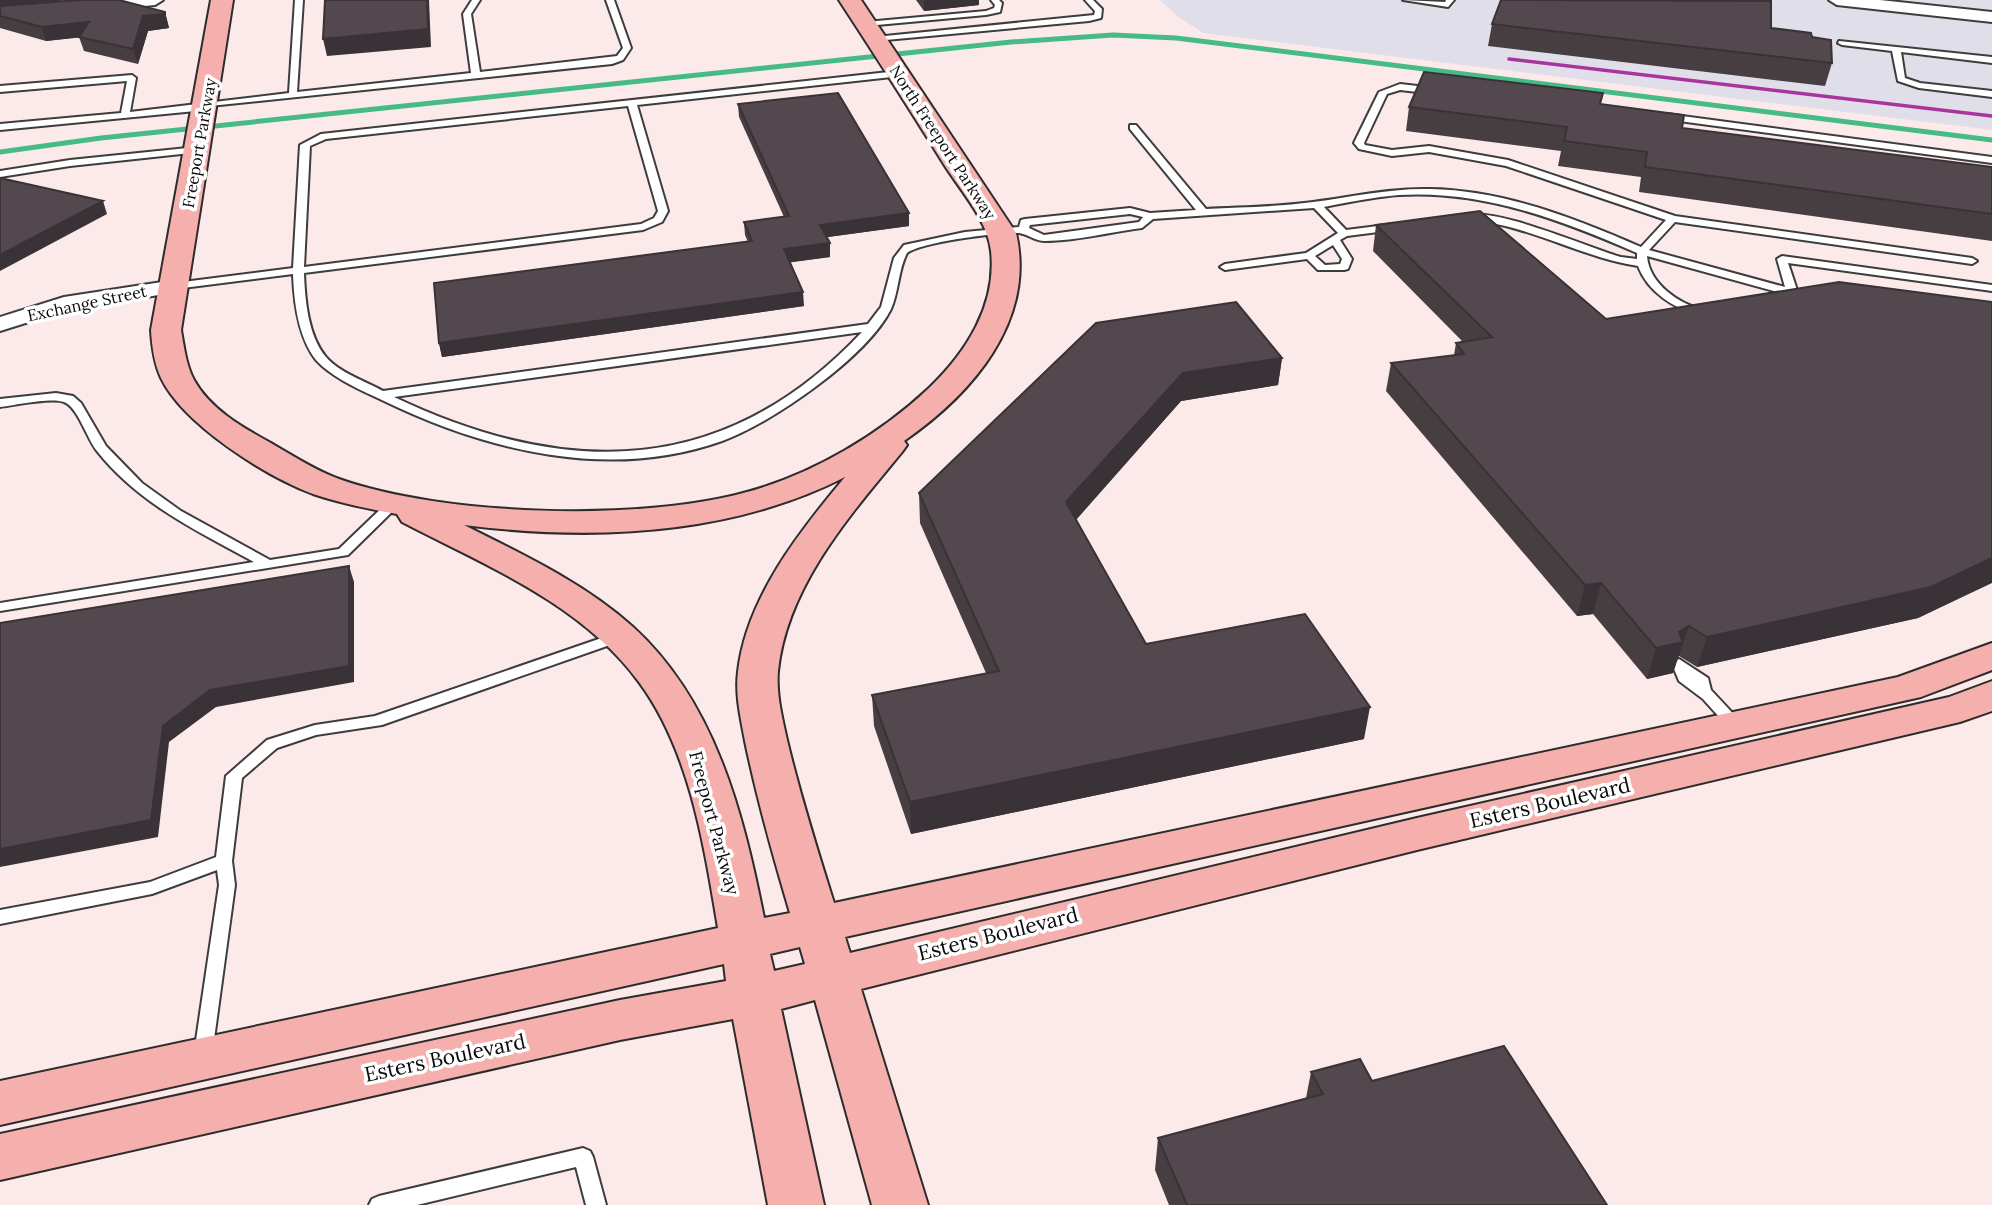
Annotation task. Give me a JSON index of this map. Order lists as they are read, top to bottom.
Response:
{
  "streets": {
    "main road": ["North Freeport Parkway", "Freeport Parkway", "Esters Boulevard"],
    "street": ["Exchange Street"]
  },
  "crossings": [
    ["Freeport Parkway", "Exchange Street"],
    ["Freeport Parkway", "Esters Boulevard"]
  ]
}
